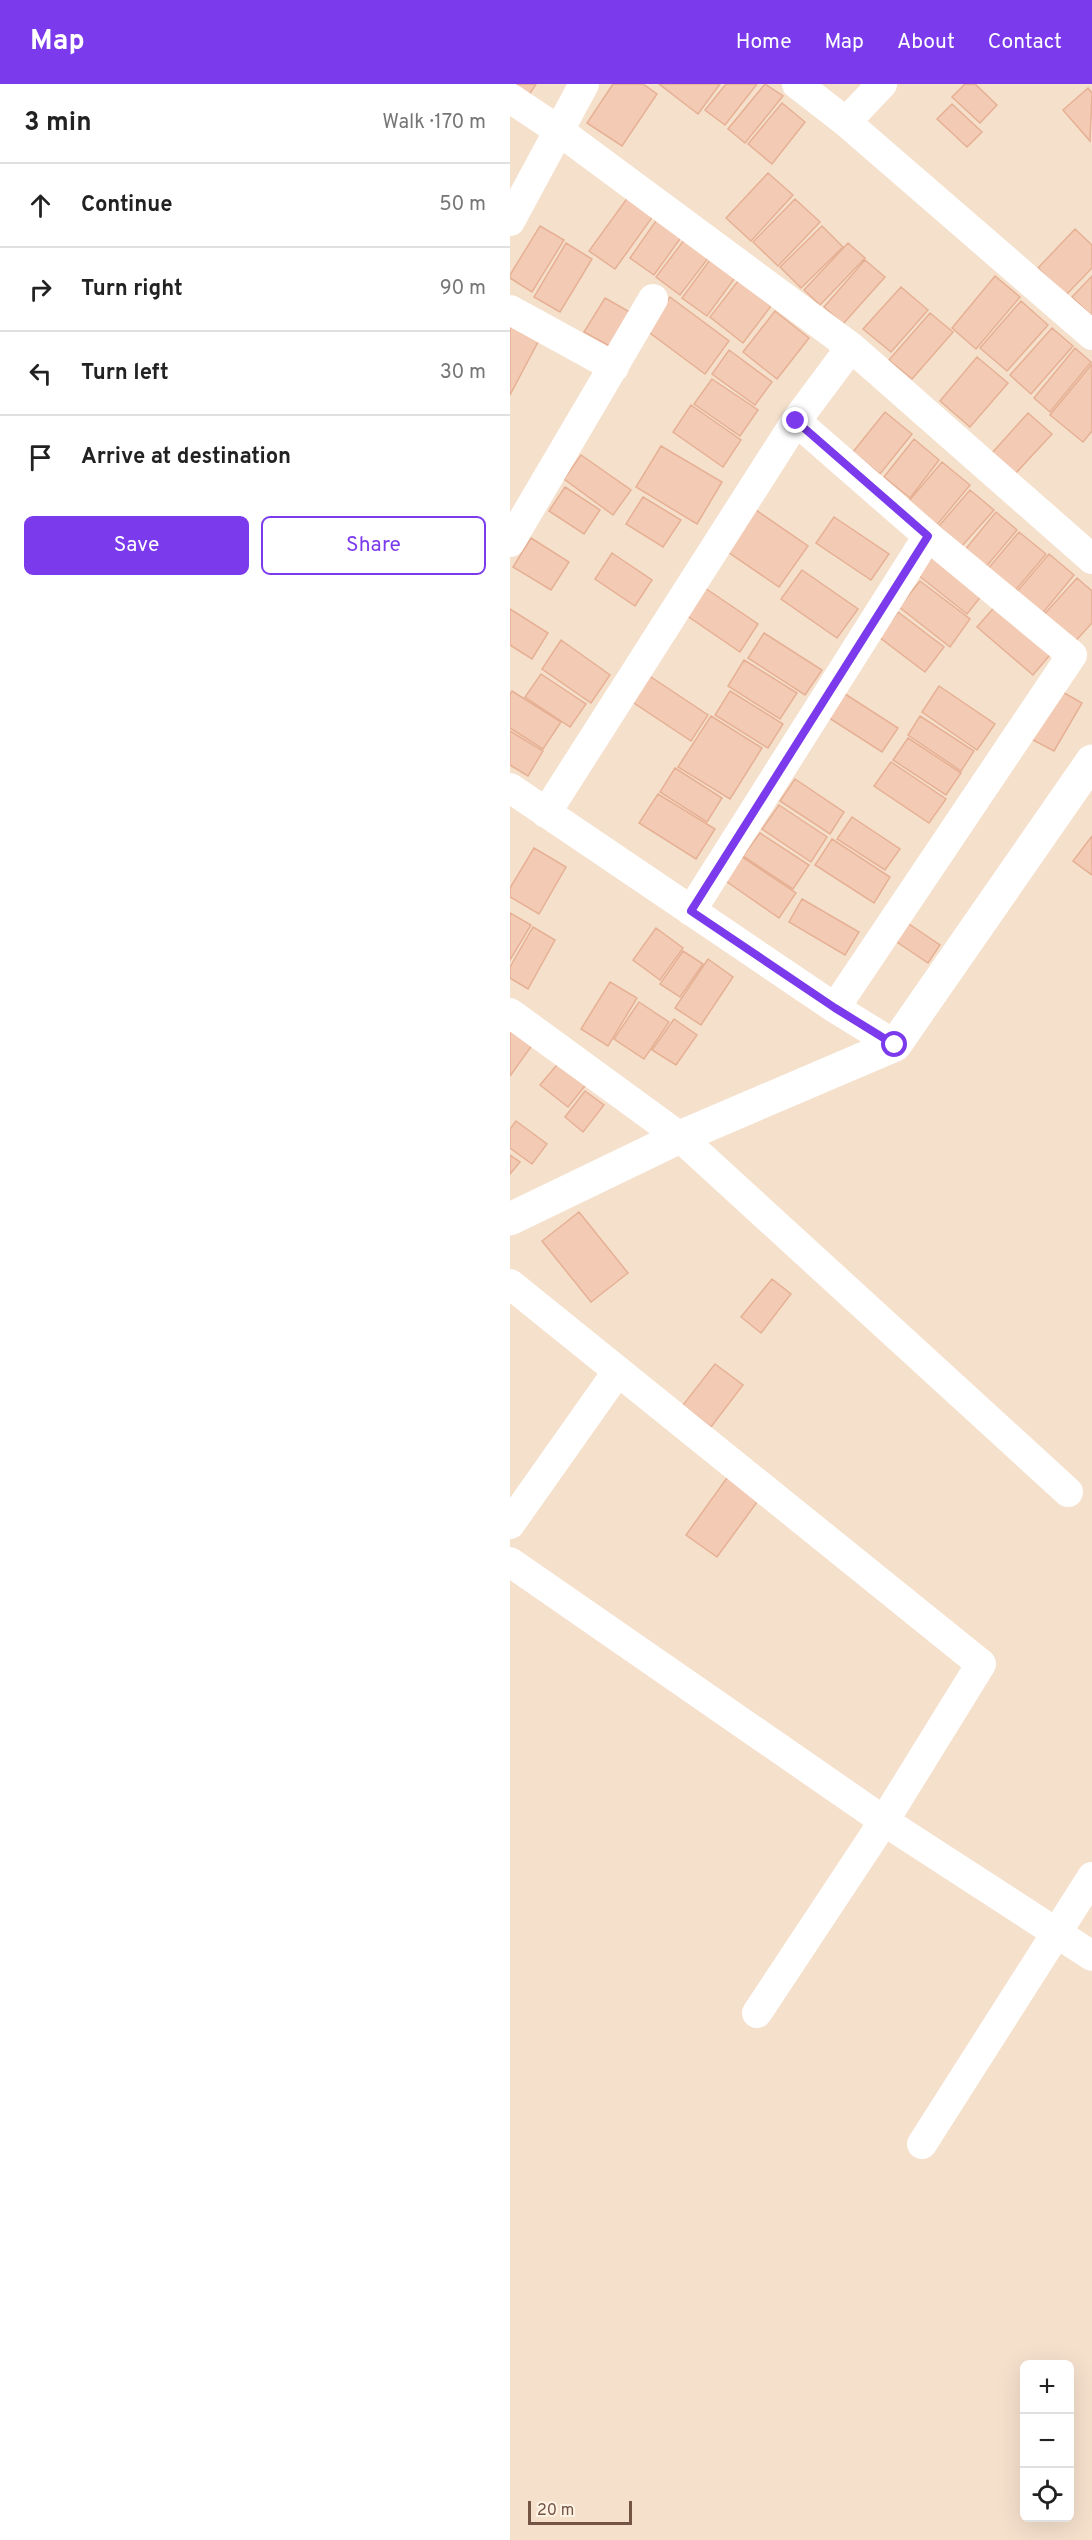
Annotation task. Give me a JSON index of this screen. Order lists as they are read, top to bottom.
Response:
{
  "scale_bar": "20 m",
  "page": {
    "header": "Map",
    "nav": [
      "Home",
      "Map",
      "About",
      "Contact"
    ],
    "heading": ["3 min", "Walk · 170 m"],
    "list": [
      ["Continue", "50 m"],
      ["Turn right", "90 m"],
      ["Turn left", "30 m"],
      "Arrive at destination"
    ],
    "buttons": ["Save", "Share"],
    "map_buttons": ["+", "−"],
    "scale": "20 m"
  }
}
